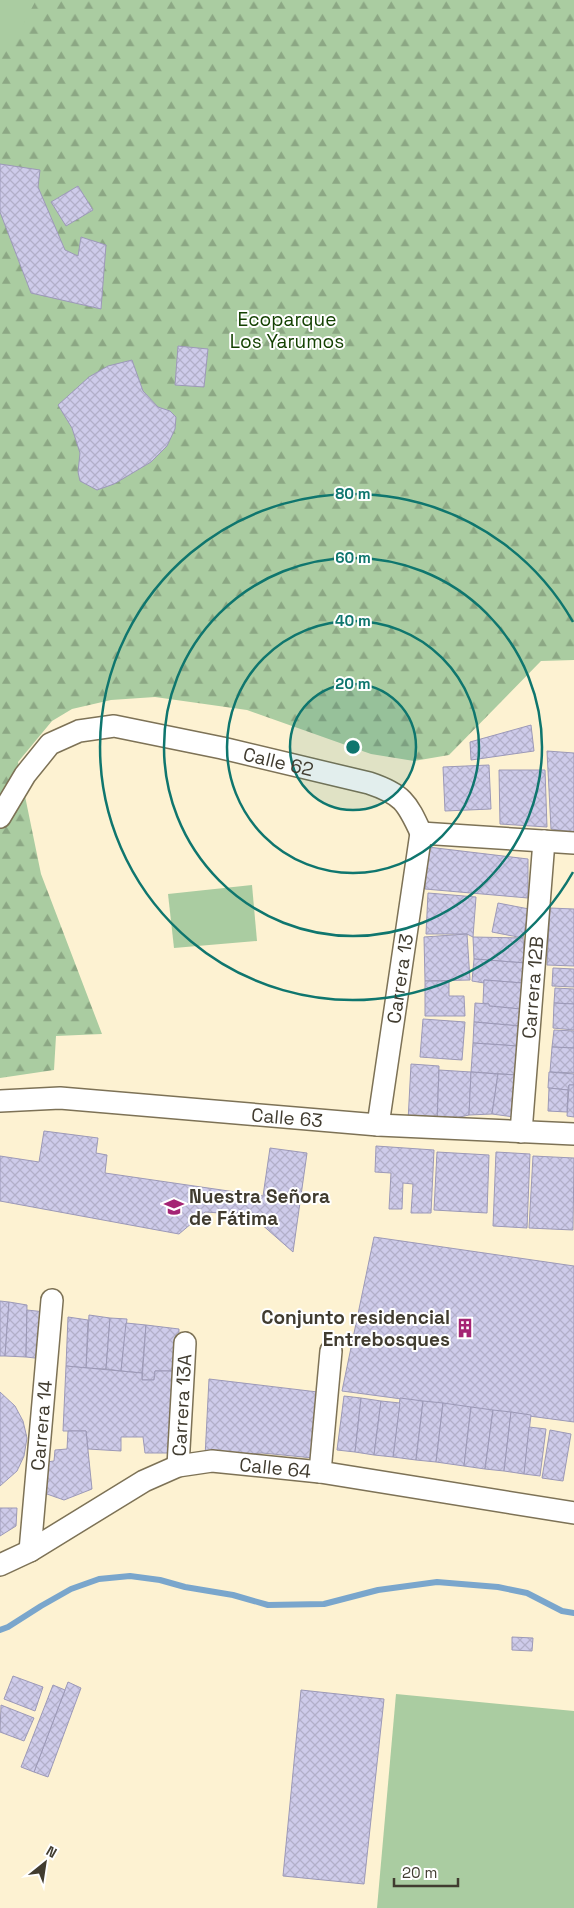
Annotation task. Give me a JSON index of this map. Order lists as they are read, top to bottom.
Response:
{
  "streets": {
    "street": [
      "Calle 62",
      "Carrera 13",
      "Carrera 12B",
      "Calle 63",
      "Carrera 13A",
      "Carrera 14",
      "Calle 64"
    ]
  },
  "crossings": [
    ["Calle 62", "Carrera 13"],
    ["Carrera 13", "Calle 63"],
    ["Carrera 12B", "Calle 63"],
    ["Carrera 13A", "Calle 64"],
    ["Carrera 14", "Calle 64"]
  ],
  "parks": ["Ecoparque Los Yarumos"],
  "places": {
    "school or university": ["Nuestra Señora de Fátima"],
    "building": ["Conjunto residencial Entrebosques"]
  },
  "scale_bar": "20 m",
  "north": "top right",
  "rings": [
    "80 m",
    "60 m",
    "40 m",
    "20 m"
  ]
}
